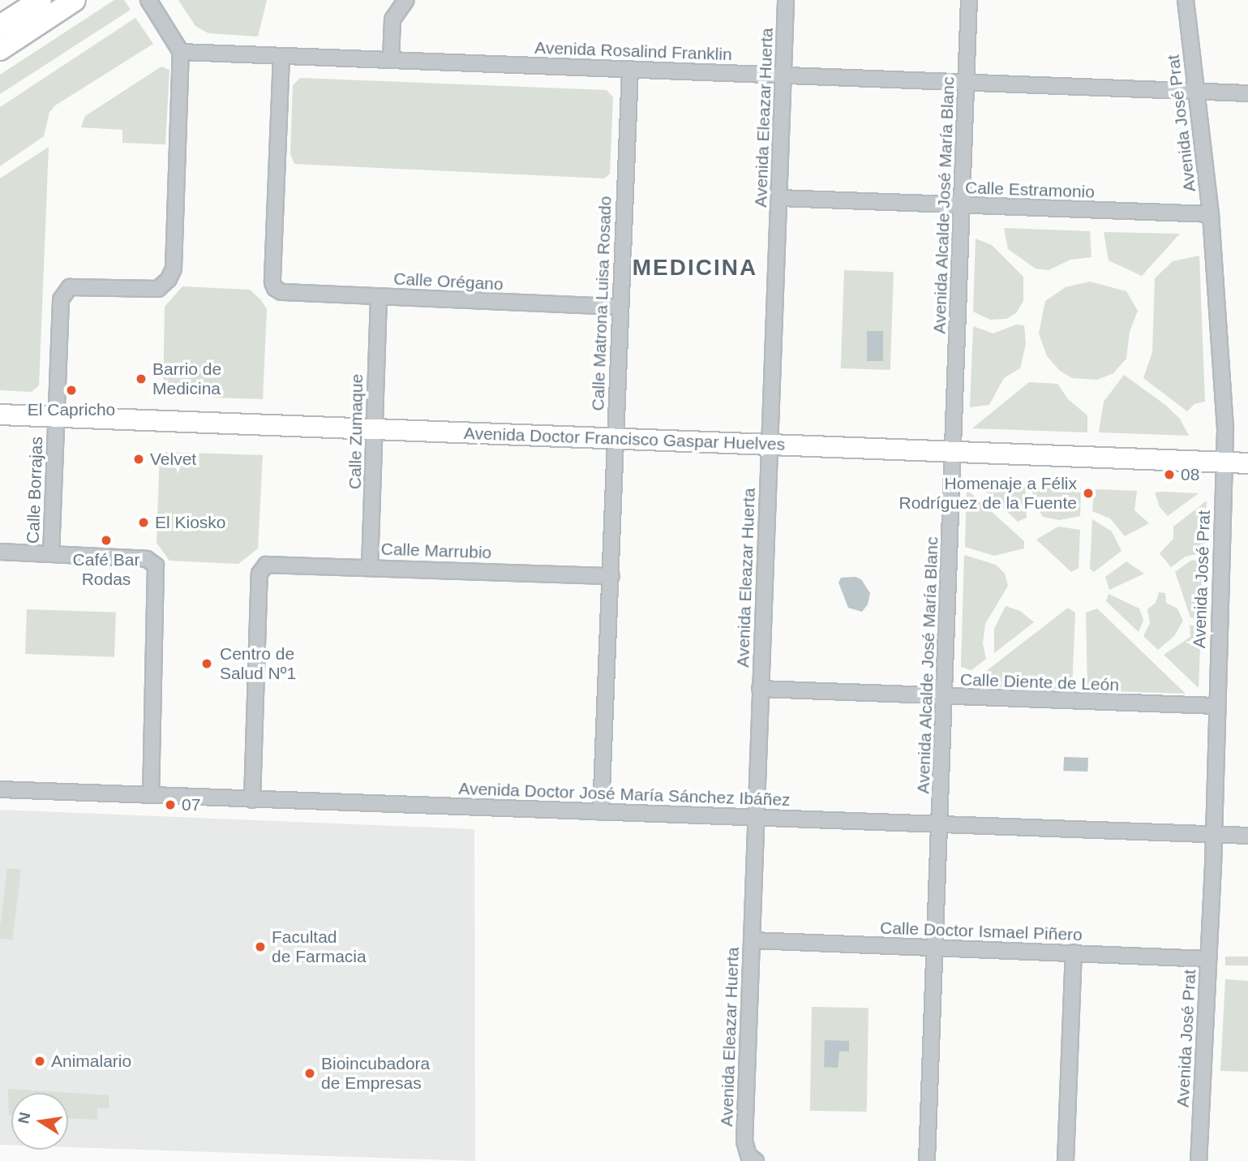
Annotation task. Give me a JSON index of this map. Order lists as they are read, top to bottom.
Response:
{
  "streets": {
    "street": [
      "Avenida Rosalind Franklin",
      "Avenida Eleazar Huerta",
      "Avenida José Prat",
      "Calle Estramonio",
      "Avenida Alcalde José María Blanc",
      "Calle Orégano",
      "Calle Matrona Luisa Rosado",
      "Calle Zumaque",
      "Avenida Doctor Francisco Gaspar Huelves",
      "Calle Borrajas",
      "Calle Marrubio",
      "Calle Diente de León",
      "Avenida Doctor José María Sánchez Ibáñez",
      "Calle Doctor Ismael Piñero"
    ]
  },
  "crossings": [
    ["Avenida Rosalind Franklin", "Avenida Eleazar Huerta"],
    ["Avenida Rosalind Franklin", "Avenida José Prat"],
    ["Avenida Rosalind Franklin", "Avenida Alcalde José María Blanc"],
    ["Avenida Rosalind Franklin", "Calle Orégano"],
    ["Avenida Rosalind Franklin", "Calle Matrona Luisa Rosado"],
    ["Avenida Rosalind Franklin", "Calle Borrajas"],
    ["Avenida Eleazar Huerta", "Calle Estramonio"],
    ["Avenida Eleazar Huerta", "Avenida Doctor Francisco Gaspar Huelves"],
    ["Avenida Eleazar Huerta", "Calle Diente de León"],
    ["Avenida Eleazar Huerta", "Avenida Doctor José María Sánchez Ibáñez"],
    ["Avenida Eleazar Huerta", "Calle Doctor Ismael Piñero"],
    ["Avenida José Prat", "Calle Estramonio"],
    ["Avenida José Prat", "Avenida Doctor Francisco Gaspar Huelves"],
    ["Avenida José Prat", "Calle Diente de León"],
    ["Avenida José Prat", "Avenida Doctor José María Sánchez Ibáñez"],
    ["Avenida José Prat", "Calle Doctor Ismael Piñero"],
    ["Calle Estramonio", "Avenida Alcalde José María Blanc"],
    ["Avenida Alcalde José María Blanc", "Avenida Doctor Francisco Gaspar Huelves"],
    ["Avenida Alcalde José María Blanc", "Calle Diente de León"],
    ["Avenida Alcalde José María Blanc", "Avenida Doctor José María Sánchez Ibáñez"],
    ["Avenida Alcalde José María Blanc", "Calle Doctor Ismael Piñero"],
    ["Calle Orégano", "Calle Matrona Luisa Rosado"],
    ["Calle Orégano", "Calle Zumaque"],
    ["Calle Matrona Luisa Rosado", "Avenida Doctor Francisco Gaspar Huelves"],
    ["Calle Matrona Luisa Rosado", "Calle Marrubio"],
    ["Calle Matrona Luisa Rosado", "Avenida Doctor José María Sánchez Ibáñez"],
    ["Calle Zumaque", "Avenida Doctor Francisco Gaspar Huelves"],
    ["Calle Zumaque", "Calle Marrubio"],
    ["Avenida Doctor Francisco Gaspar Huelves", "Calle Borrajas"],
    ["Calle Marrubio", "Avenida Doctor José María Sánchez Ibáñez"]
  ],
  "districts": ["MEDICINA"],
  "places": [
    "Barrio de Medicina",
    "El Capricho",
    "Velvet",
    "08",
    "Homenaje a Félix Rodríguez de la Fuente",
    "El Kiosko",
    "Café Bar Rodas",
    "Centro de Salud Nº1",
    "07",
    "Facultad de Farmacia",
    "Animalario",
    "Bioincubadora de Empresas"
  ],
  "north": "left"
}
